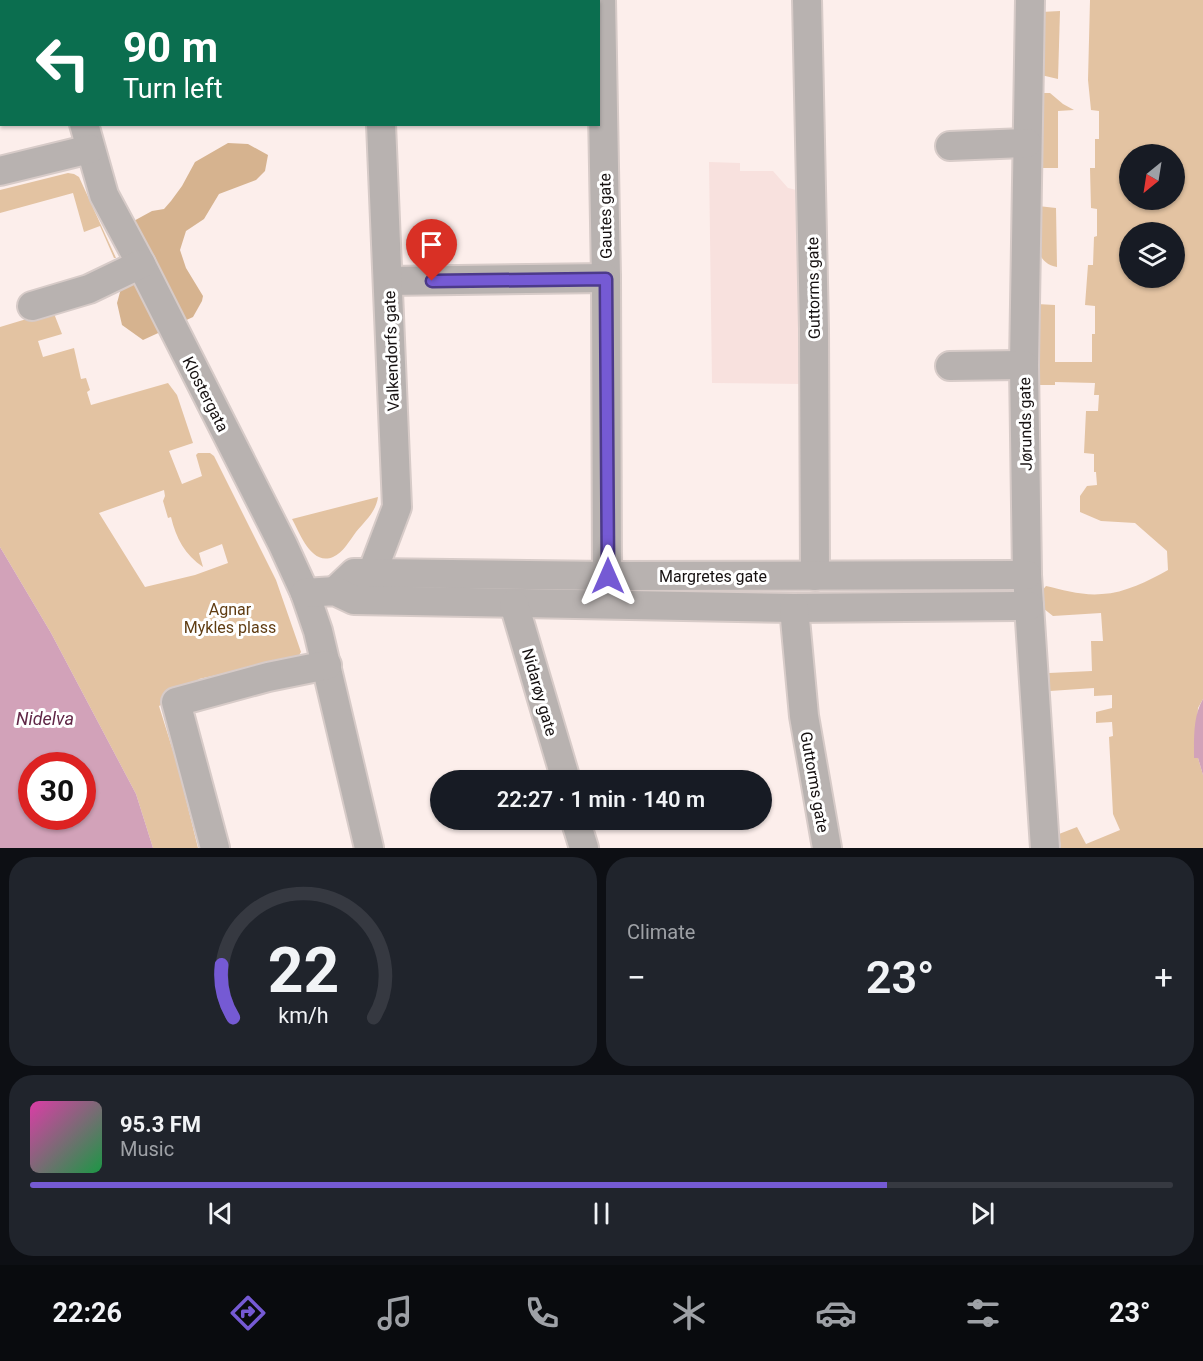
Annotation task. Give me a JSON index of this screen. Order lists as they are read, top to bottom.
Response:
{
  "streets": {
    "street": [
      "Gautes gate",
      "Guttorms gate",
      "Valkendorfs gate",
      "Klostergata",
      "Jørunds gate",
      "Margretes gate",
      "Nidarøy gate"
    ]
  },
  "crossings": [
    ["Gautes gate", "Margretes gate"],
    ["Guttorms gate", "Margretes gate"],
    ["Valkendorfs gate", "Margretes gate"],
    ["Klostergata", "Margretes gate"],
    ["Jørunds gate", "Margretes gate"],
    ["Margretes gate", "Nidarøy gate"]
  ],
  "water": ["Nidelva"],
  "parks": ["Agnar Mykles plass"],
  "north": "bottom left",
  "page": {
    "turn": ["90 m", "Turn left"],
    "limit": "30",
    "trip": "22:27 · 1 min · 140 m",
    "tile": "Climate",
    "heat": ["−", "23°", "+"],
    "song": ["95.3 FM", "Music"],
    "tabs": ["22:26", "23°"],
    "gauge": ["22", "km/h"]
  }
}
